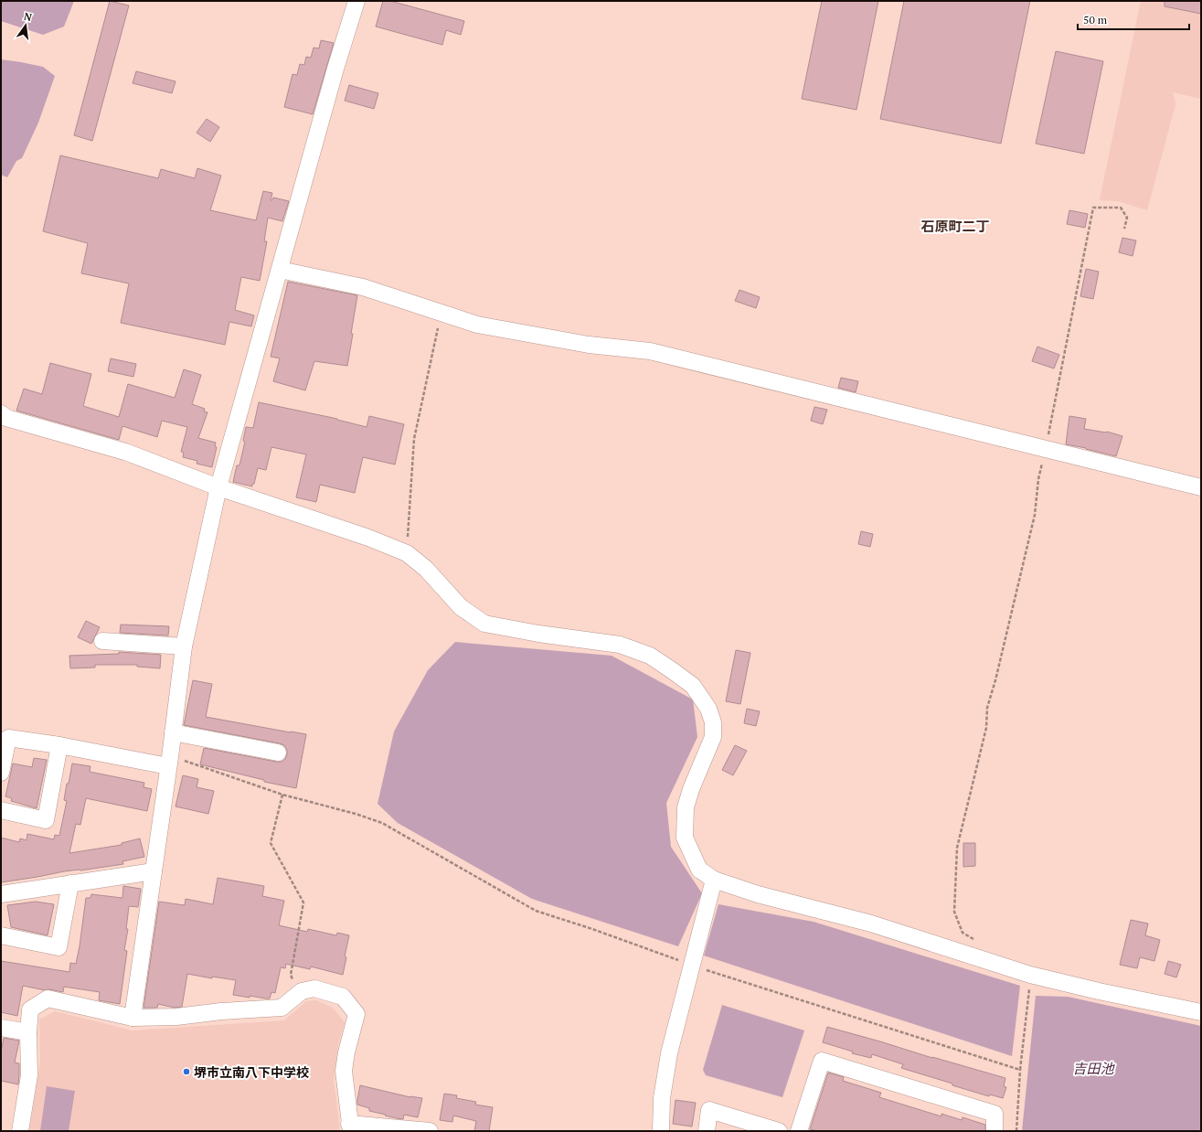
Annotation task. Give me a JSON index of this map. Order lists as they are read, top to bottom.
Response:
{
  "districts": ["石原町二丁"],
  "water": ["吉田池"],
  "places": ["堺市立南八下中学校"],
  "scale_bar": "50 m",
  "north": "top"
}
